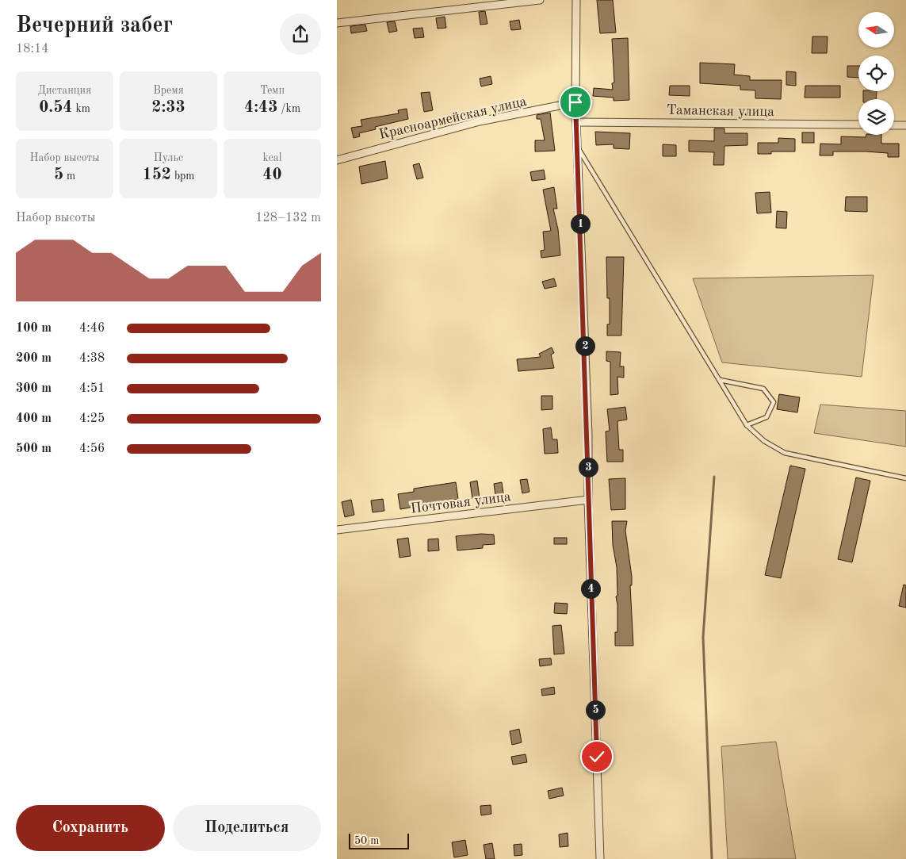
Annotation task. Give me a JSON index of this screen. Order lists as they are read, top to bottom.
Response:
{
  "streets": {
    "street": ["Таманская улица", "Красноармейская улица", "Почтовая улица"]
  },
  "scale_bar": "50 m",
  "north": "left",
  "page": {
    "heading": ["Вечерний забег", "18:14"],
    "stats": [
      ["Дистанция", "0.54 km"],
      ["Время", "2:33"],
      ["Темп", "4:43 /km"],
      ["Набор высоты", "5 m"],
      ["Пульс", "152 bpm"],
      ["kcal", "40"]
    ],
    "chart": ["Набор высоты", "128–132 m"],
    "pins": [
      "1",
      "2",
      "3",
      "4",
      "5"
    ],
    "list": [
      {
        "name": "100 m",
        "note": "4:46"
      },
      {
        "name": "200 m",
        "note": "4:38"
      },
      {
        "name": "300 m",
        "note": "4:51"
      },
      {
        "name": "400 m",
        "note": "4:25"
      },
      {
        "name": "500 m",
        "note": "4:56"
      }
    ],
    "buttons": ["Сохранить", "Поделиться"],
    "scale": "50 m"
  }
}
